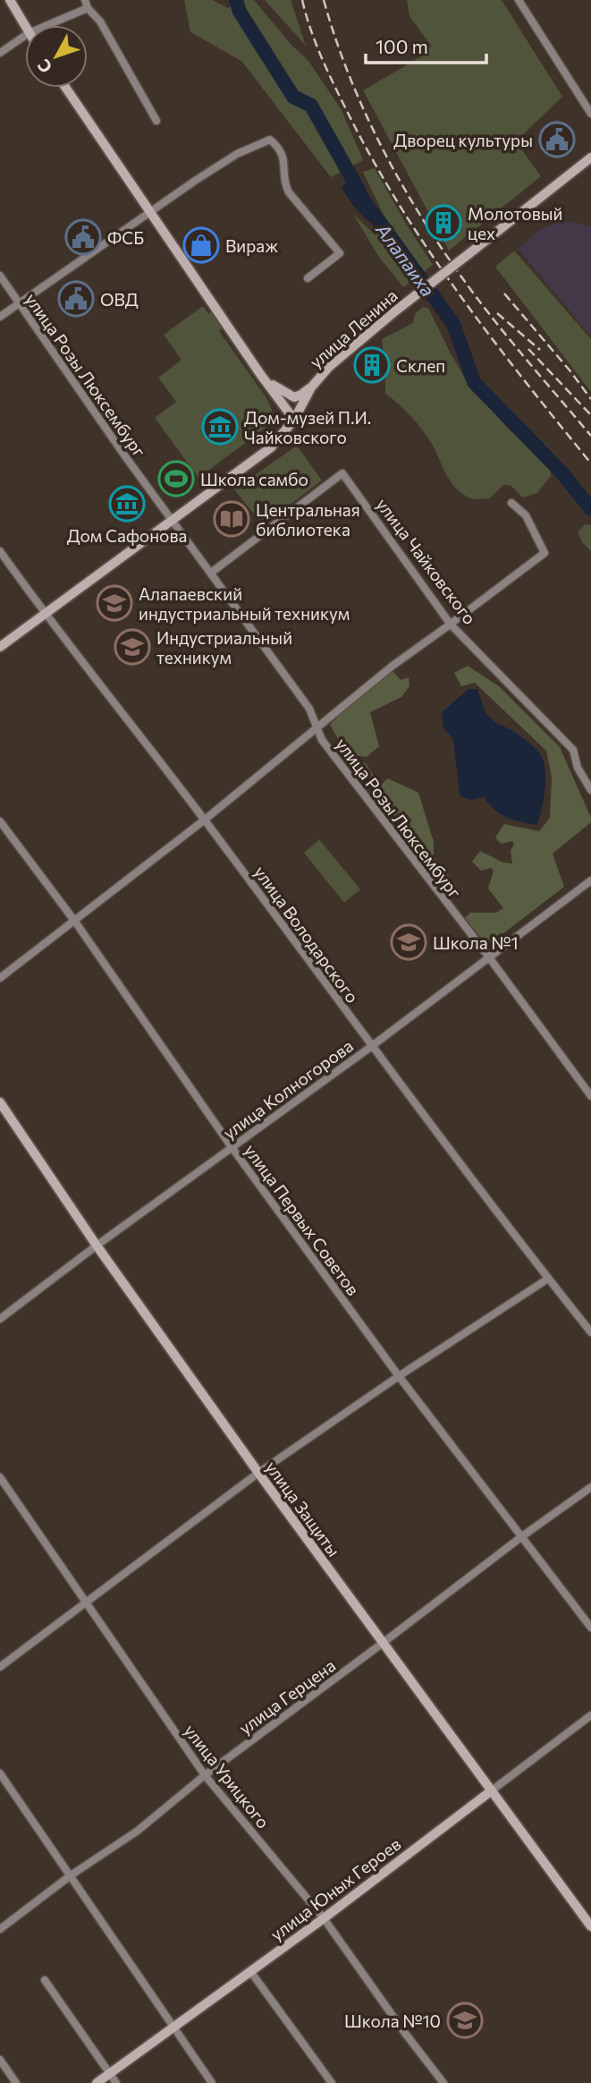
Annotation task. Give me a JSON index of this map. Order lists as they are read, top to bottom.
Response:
{
  "streets": {
    "street": [
      "улица Ленина",
      "улица Розы Люксембург",
      "улица Чайковского",
      "улица Володарского",
      "улица Колногорова",
      "улица Первых Советов",
      "улица Защиты",
      "улица Герцена",
      "улица Урицкого",
      "улица Юных Героев"
    ]
  },
  "crossings": [
    ["улица Ленина", "улица Розы Люксембург"],
    ["улица Ленина", "улица Володарского"],
    ["улица Розы Люксембург", "улица Чайковского"],
    ["улица Розы Люксембург", "улица Колногорова"],
    ["улица Володарского", "улица Колногорова"],
    ["улица Колногорова", "улица Первых Советов"],
    ["улица Колногорова", "улица Защиты"],
    ["улица Первых Советов", "улица Герцена"],
    ["улица Защиты", "улица Герцена"],
    ["улица Защиты", "улица Юных Героев"],
    ["улица Герцена", "улица Урицкого"],
    ["улица Урицкого", "улица Юных Героев"]
  ],
  "water": ["Алапаиха"],
  "places": {
    "public building": ["Дворец культуры", "ФСБ", "ОВД"],
    "building": ["Молотовый цех", "Склеп"],
    "shop": ["Вираж"],
    "museum": ["Дом-музей П.И. Чайковского", "Дом Сафонова"],
    "sports": ["Школа самбо"],
    "library": ["Центральная библиотека"],
    "school or university": [
      "Алапаевский индустриальный техникум",
      "Индустриальный техникум",
      "Школа №1",
      "Школа №10"
    ]
  },
  "scale_bar": "100 m",
  "north": "bottom left"
}
